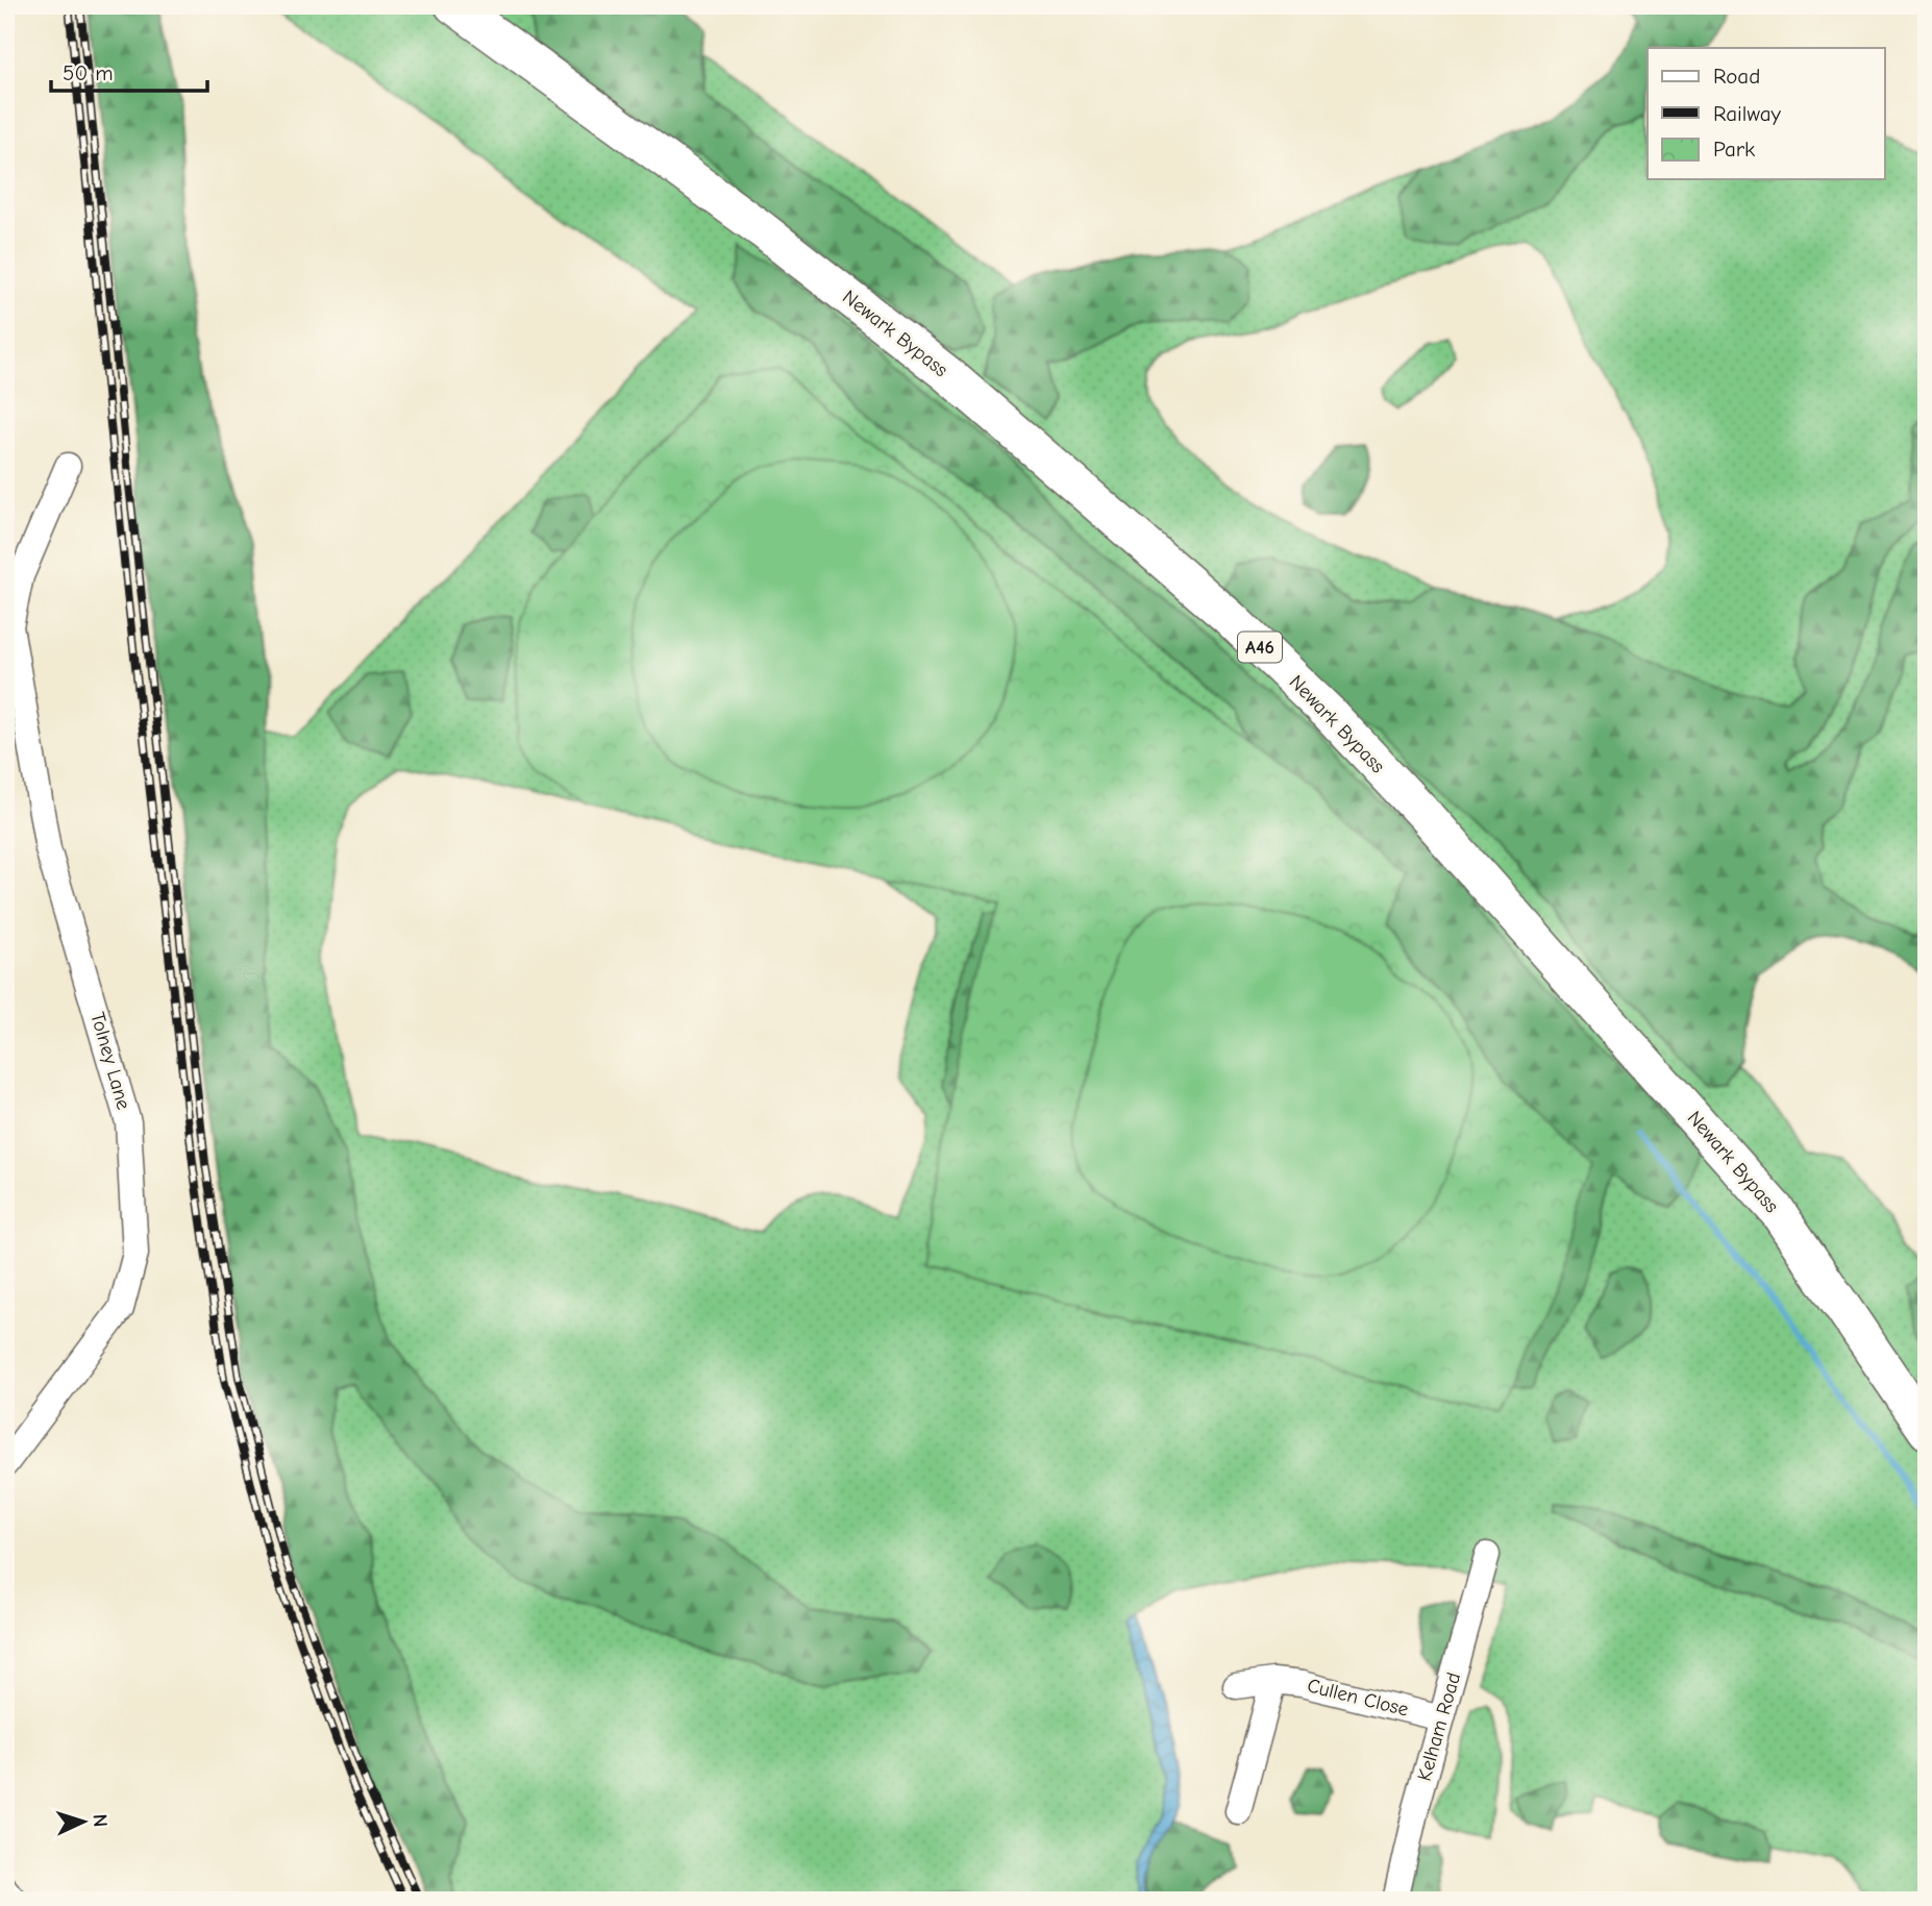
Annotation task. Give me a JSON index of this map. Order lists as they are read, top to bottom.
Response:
{
  "streets": {
    "highway": ["Newark Bypass", "A46"],
    "street": ["Tolney Lane", "Cullen Close", "Kelham Road"]
  },
  "crossings": [
    ["Cullen Close", "Kelham Road"]
  ],
  "legend": ["Road", "Railway", "Park"],
  "scale_bar": "50 m",
  "north": "right"
}
